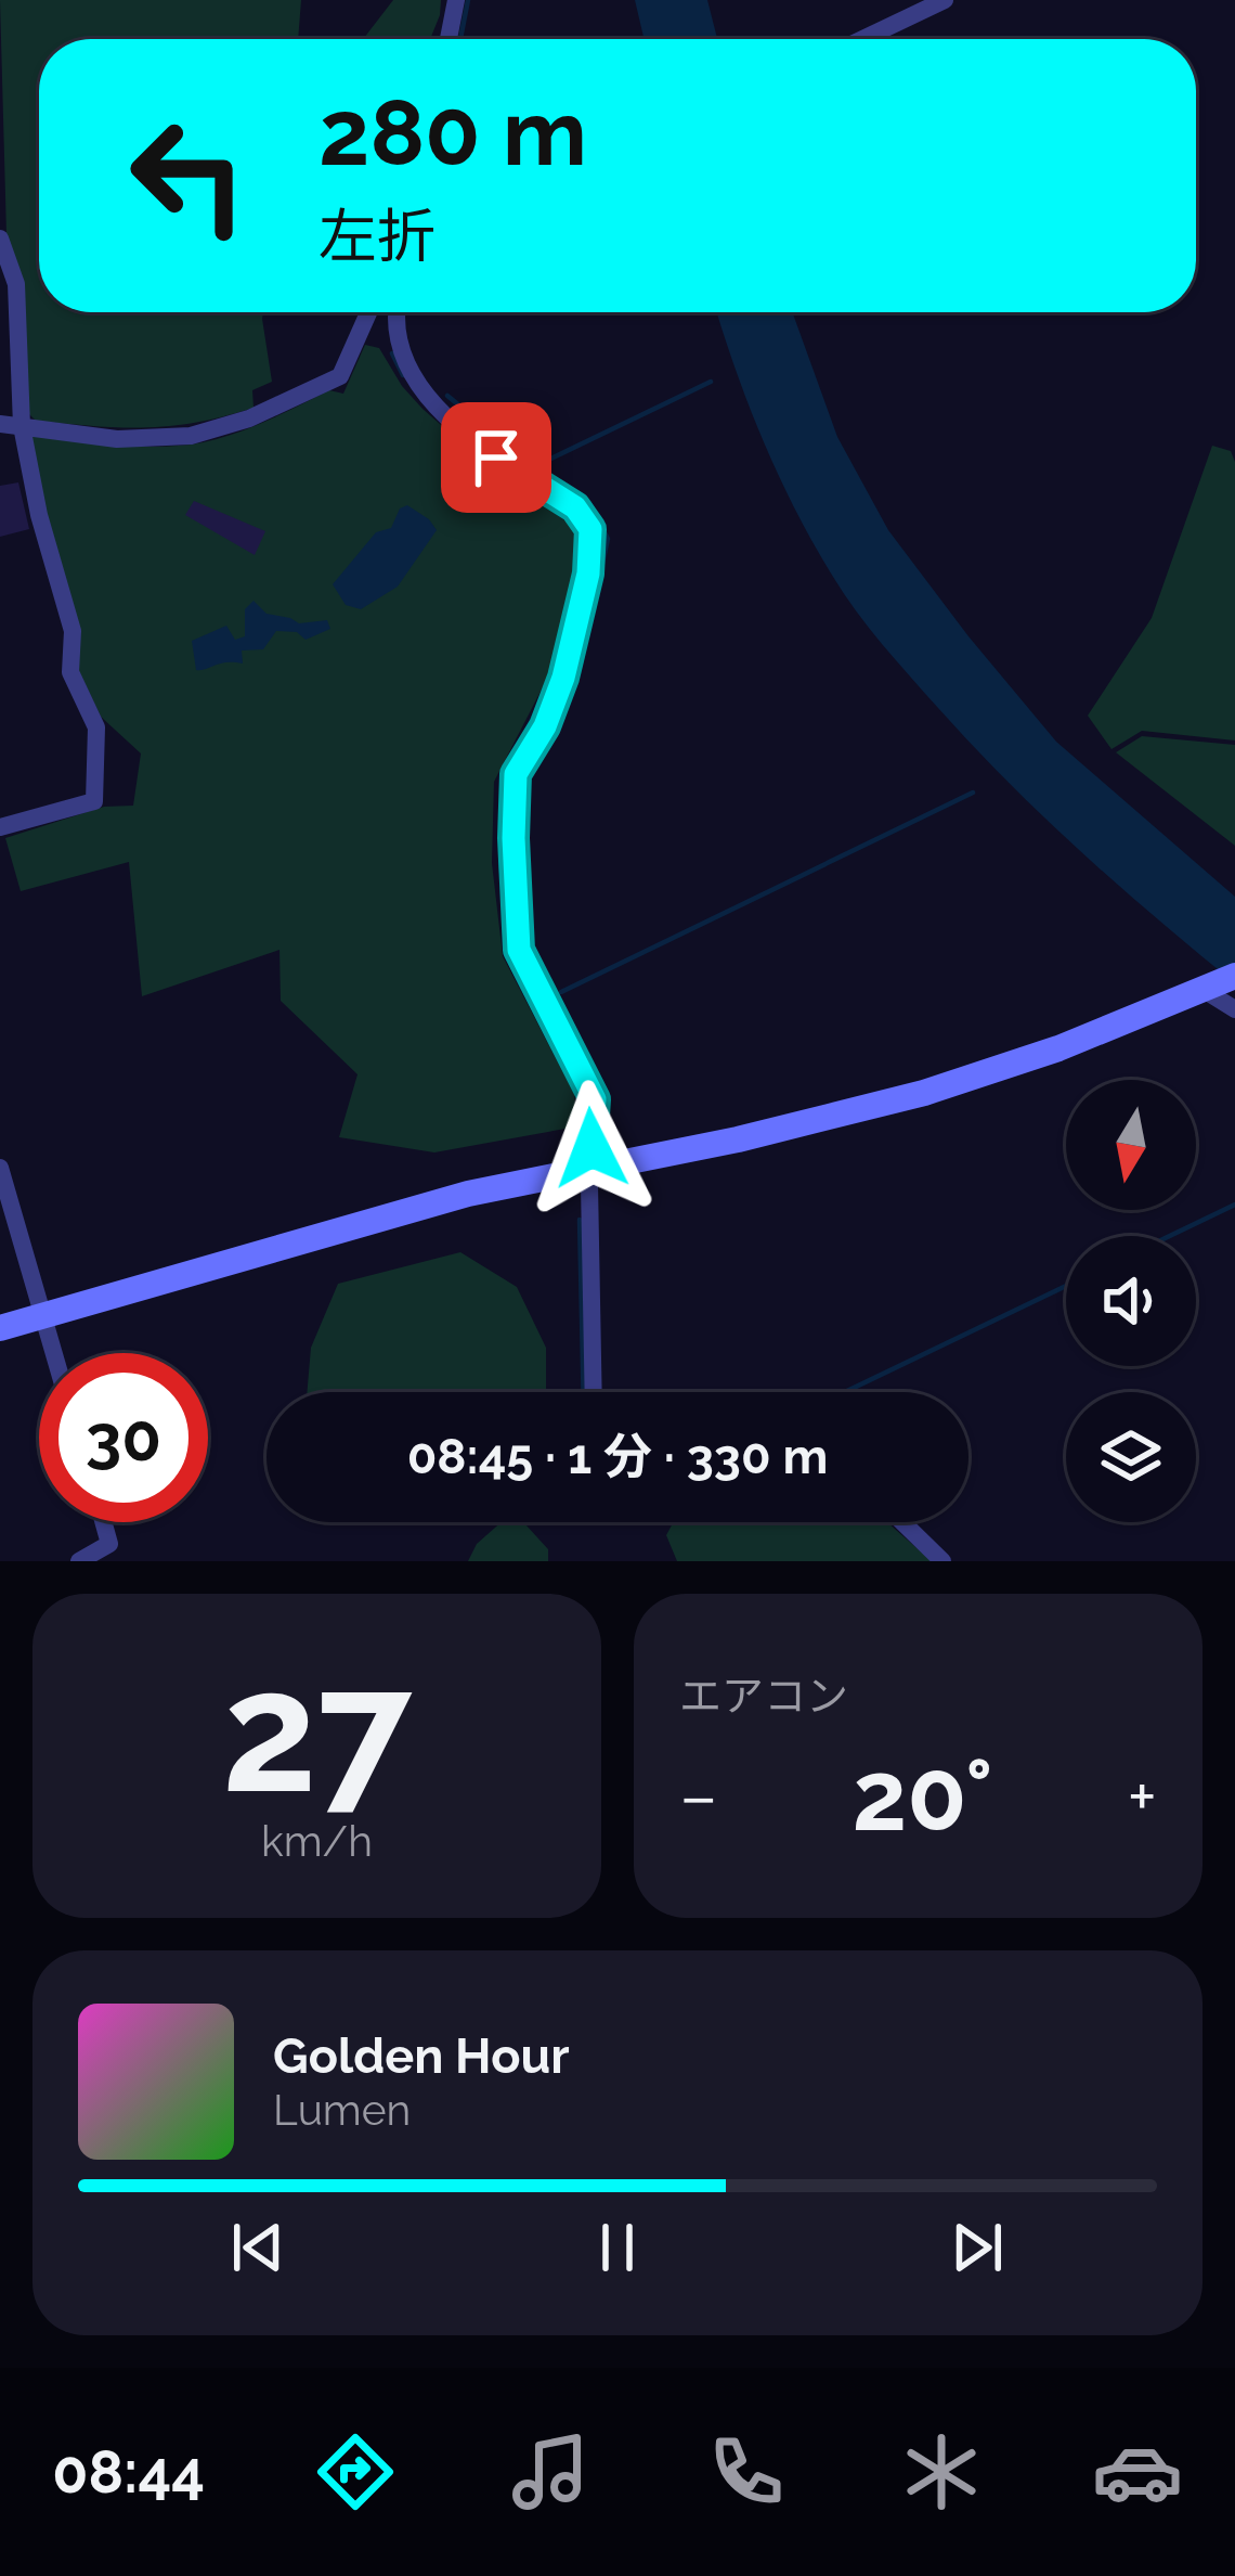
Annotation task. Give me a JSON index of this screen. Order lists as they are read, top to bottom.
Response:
{
  "north": "bottom",
  "page": {
    "turn": ["280 m", "左折"],
    "limit": "30",
    "trip": "08:45 · 1 分 · 330 m",
    "tile": [
      ["27", "km/h"],
      "エアコン"
    ],
    "heat": ["−", "20°", "+"],
    "song": ["Golden Hour", "Lumen"],
    "tabs": "08:44"
  }
}
